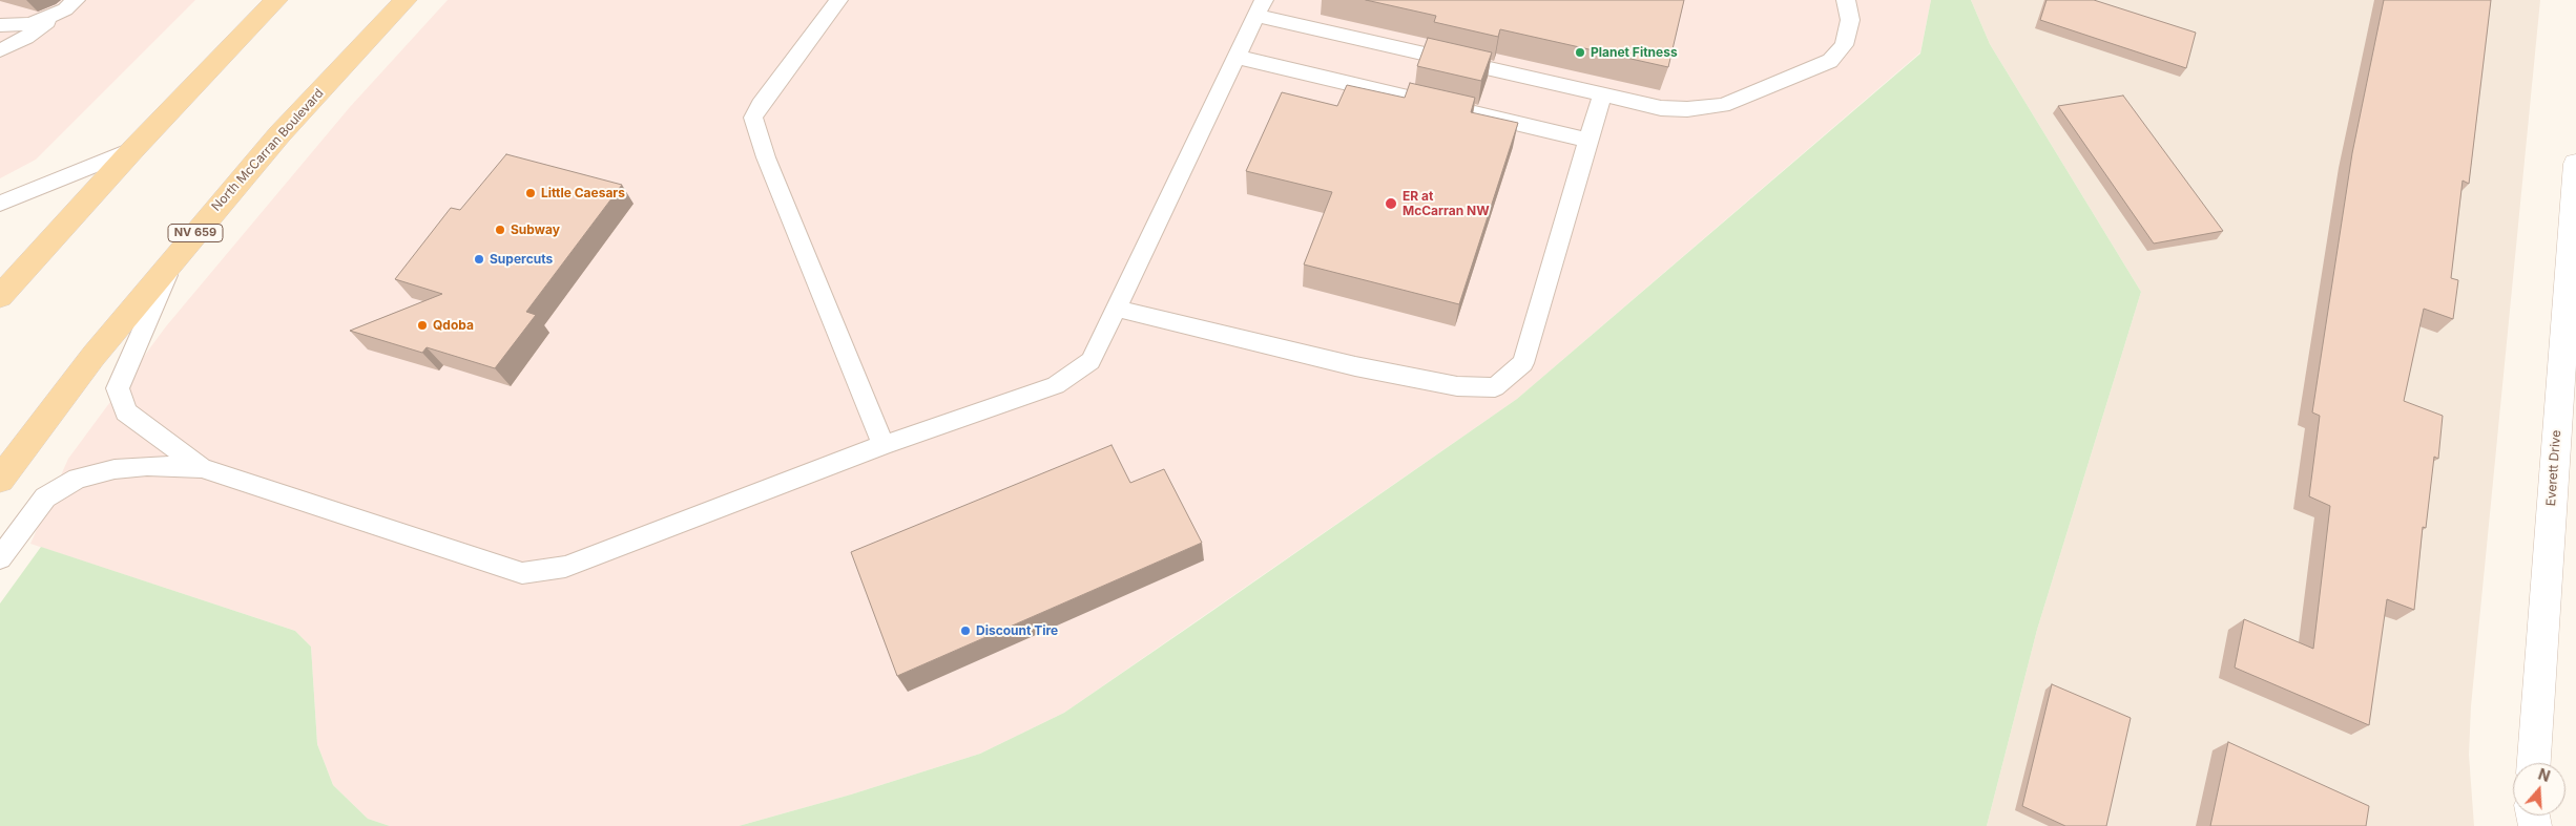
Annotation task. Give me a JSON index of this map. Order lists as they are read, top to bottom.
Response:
{
  "streets": {
    "main road": ["North McCarran Boulevard", "NV 659"],
    "street": ["Everett Drive"]
  },
  "places": [
    "Planet Fitness",
    "Little Caesars",
    "ER at McCarran NW",
    "Subway",
    "Supercuts",
    "Qdoba",
    "Discount Tire"
  ],
  "north": "top"
}
